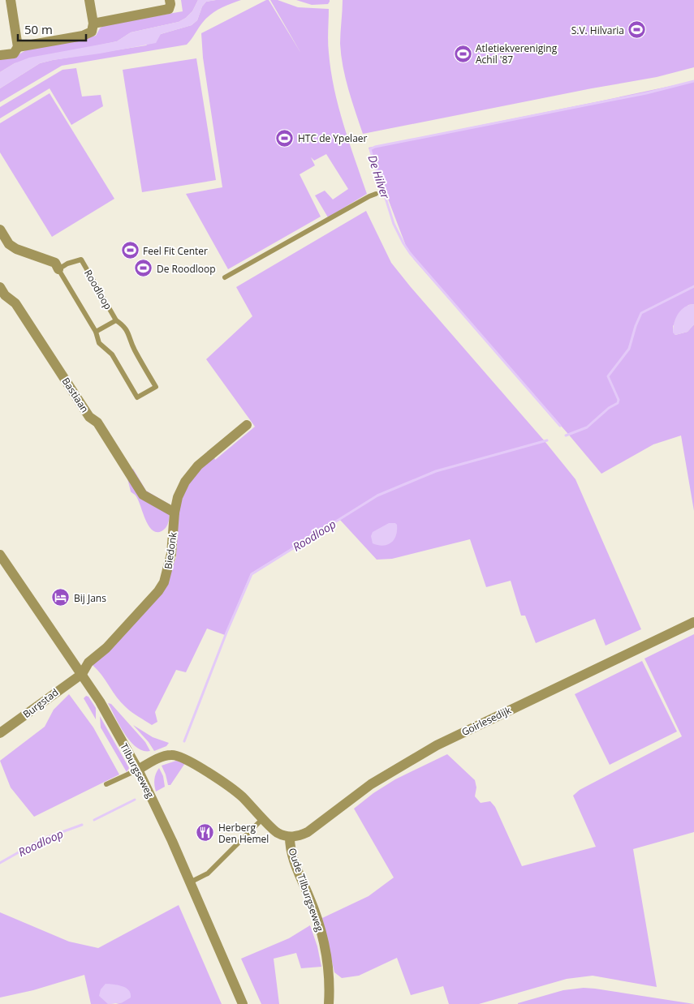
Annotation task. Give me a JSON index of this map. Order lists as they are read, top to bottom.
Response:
{
  "streets": {
    "street": [
      "Bastiaan",
      "Biedonk",
      "Burgstad",
      "Goirlesedijk",
      "Tilburgseweg",
      "Oude Tilburgseweg"
    ],
    "lane": ["Roodloop"]
  },
  "crossings": [
    ["Bastiaan", "Biedonk"],
    ["Biedonk", "Burgstad"],
    ["Biedonk", "Tilburgseweg"],
    ["Burgstad", "Tilburgseweg"],
    ["Goirlesedijk", "Oude Tilburgseweg"],
    ["Tilburgseweg", "Oude Tilburgseweg"]
  ],
  "water": ["De Hilver", "Roodloop"],
  "places": {
    "sports": [
      "S.V. Hilvaria",
      "Atletiekvereniging Achil '87",
      "HTC de Ypelaer",
      "Feel Fit Center",
      "De Roodloop"
    ],
    "hotel": ["Bij Jans"],
    "restaurant": ["Herberg Den Hemel"]
  },
  "scale_bar": "50 m"
}
